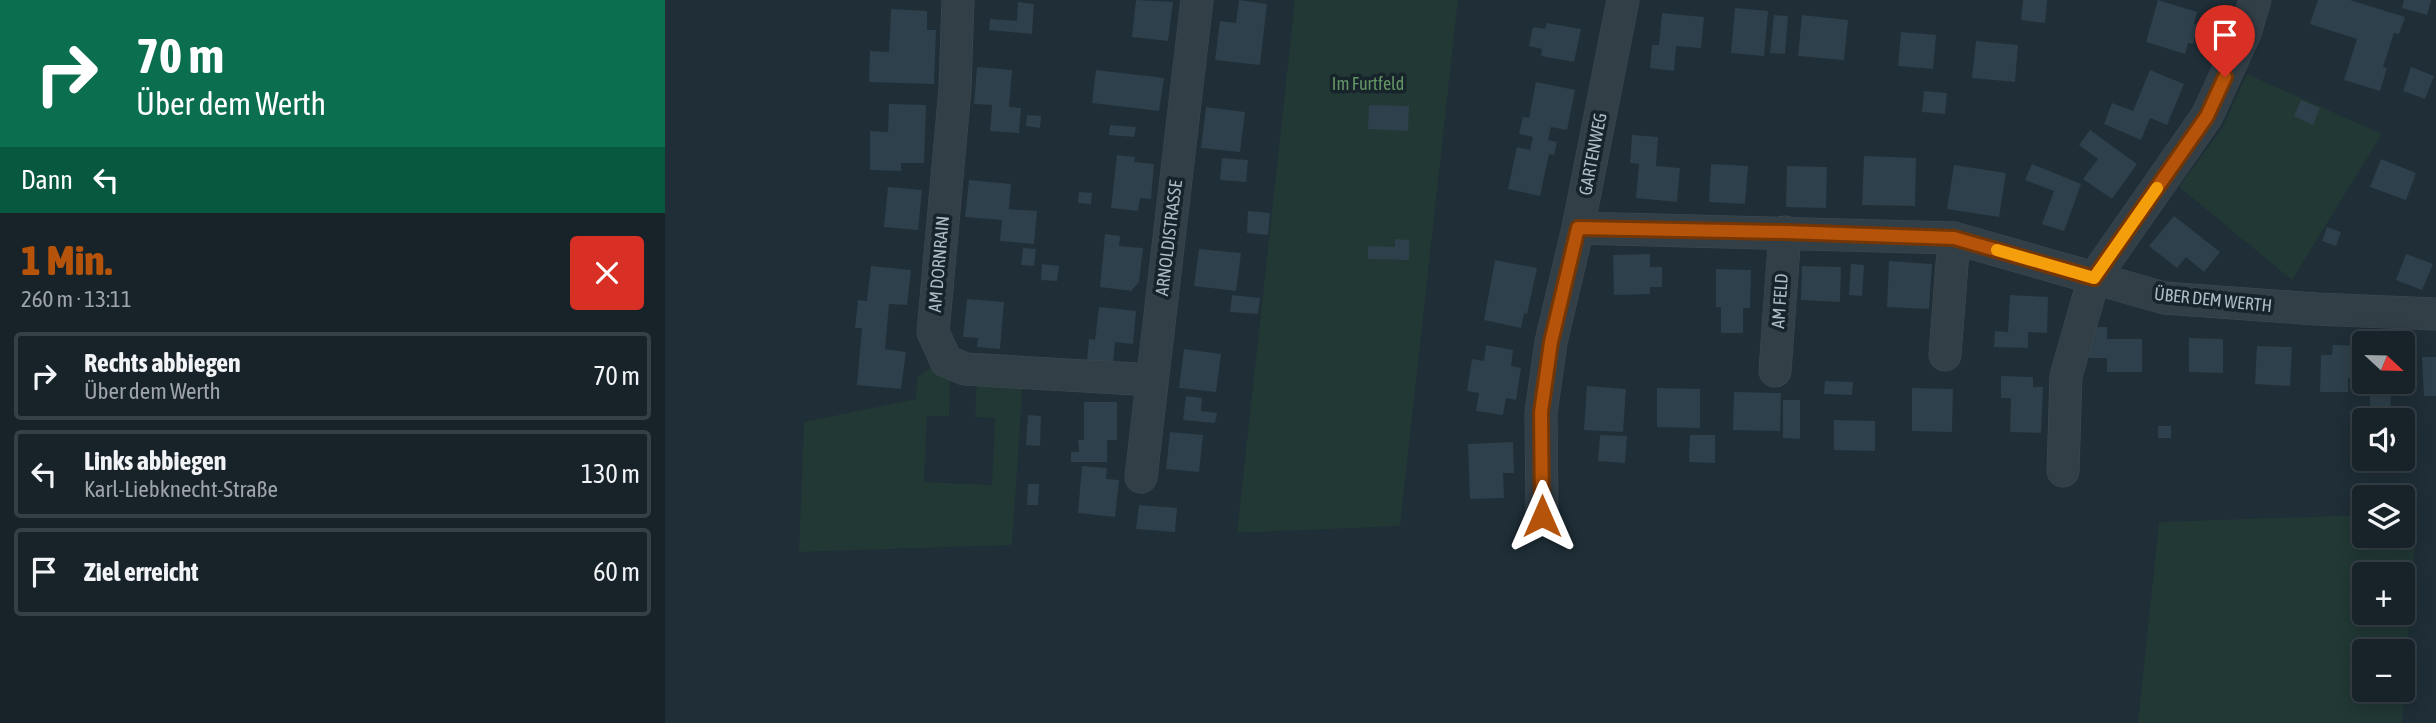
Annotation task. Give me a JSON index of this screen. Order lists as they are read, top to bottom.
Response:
{
  "streets": {
    "street": [
      "GARTENWEG",
      "ARNOLDISTRASSE",
      "AM DORNRAIN",
      "ÜBER DEM WERTH",
      "AM FELD"
    ]
  },
  "crossings": [
    ["GARTENWEG", "ÜBER DEM WERTH"],
    ["ARNOLDISTRASSE", "AM DORNRAIN"],
    ["ÜBER DEM WERTH", "AM FELD"]
  ],
  "parks": ["Im Furtfeld"],
  "north": "right",
  "page": {
    "turn": ["70 m", "Über dem Werth"],
    "then": "Dann",
    "heading": ["1 Min.", "260 m · 13:11"],
    "map_buttons": ["+", "−"],
    "list": [
      {
        "name": "Rechts abbiegen",
        "note": "Über dem Werth",
        "value": "70 m"
      },
      {
        "name": "Links abbiegen",
        "note": "Karl-Liebknecht-Straße",
        "value": "130 m"
      },
      {
        "name": "Ziel erreicht",
        "value": "60 m"
      }
    ]
  }
}
